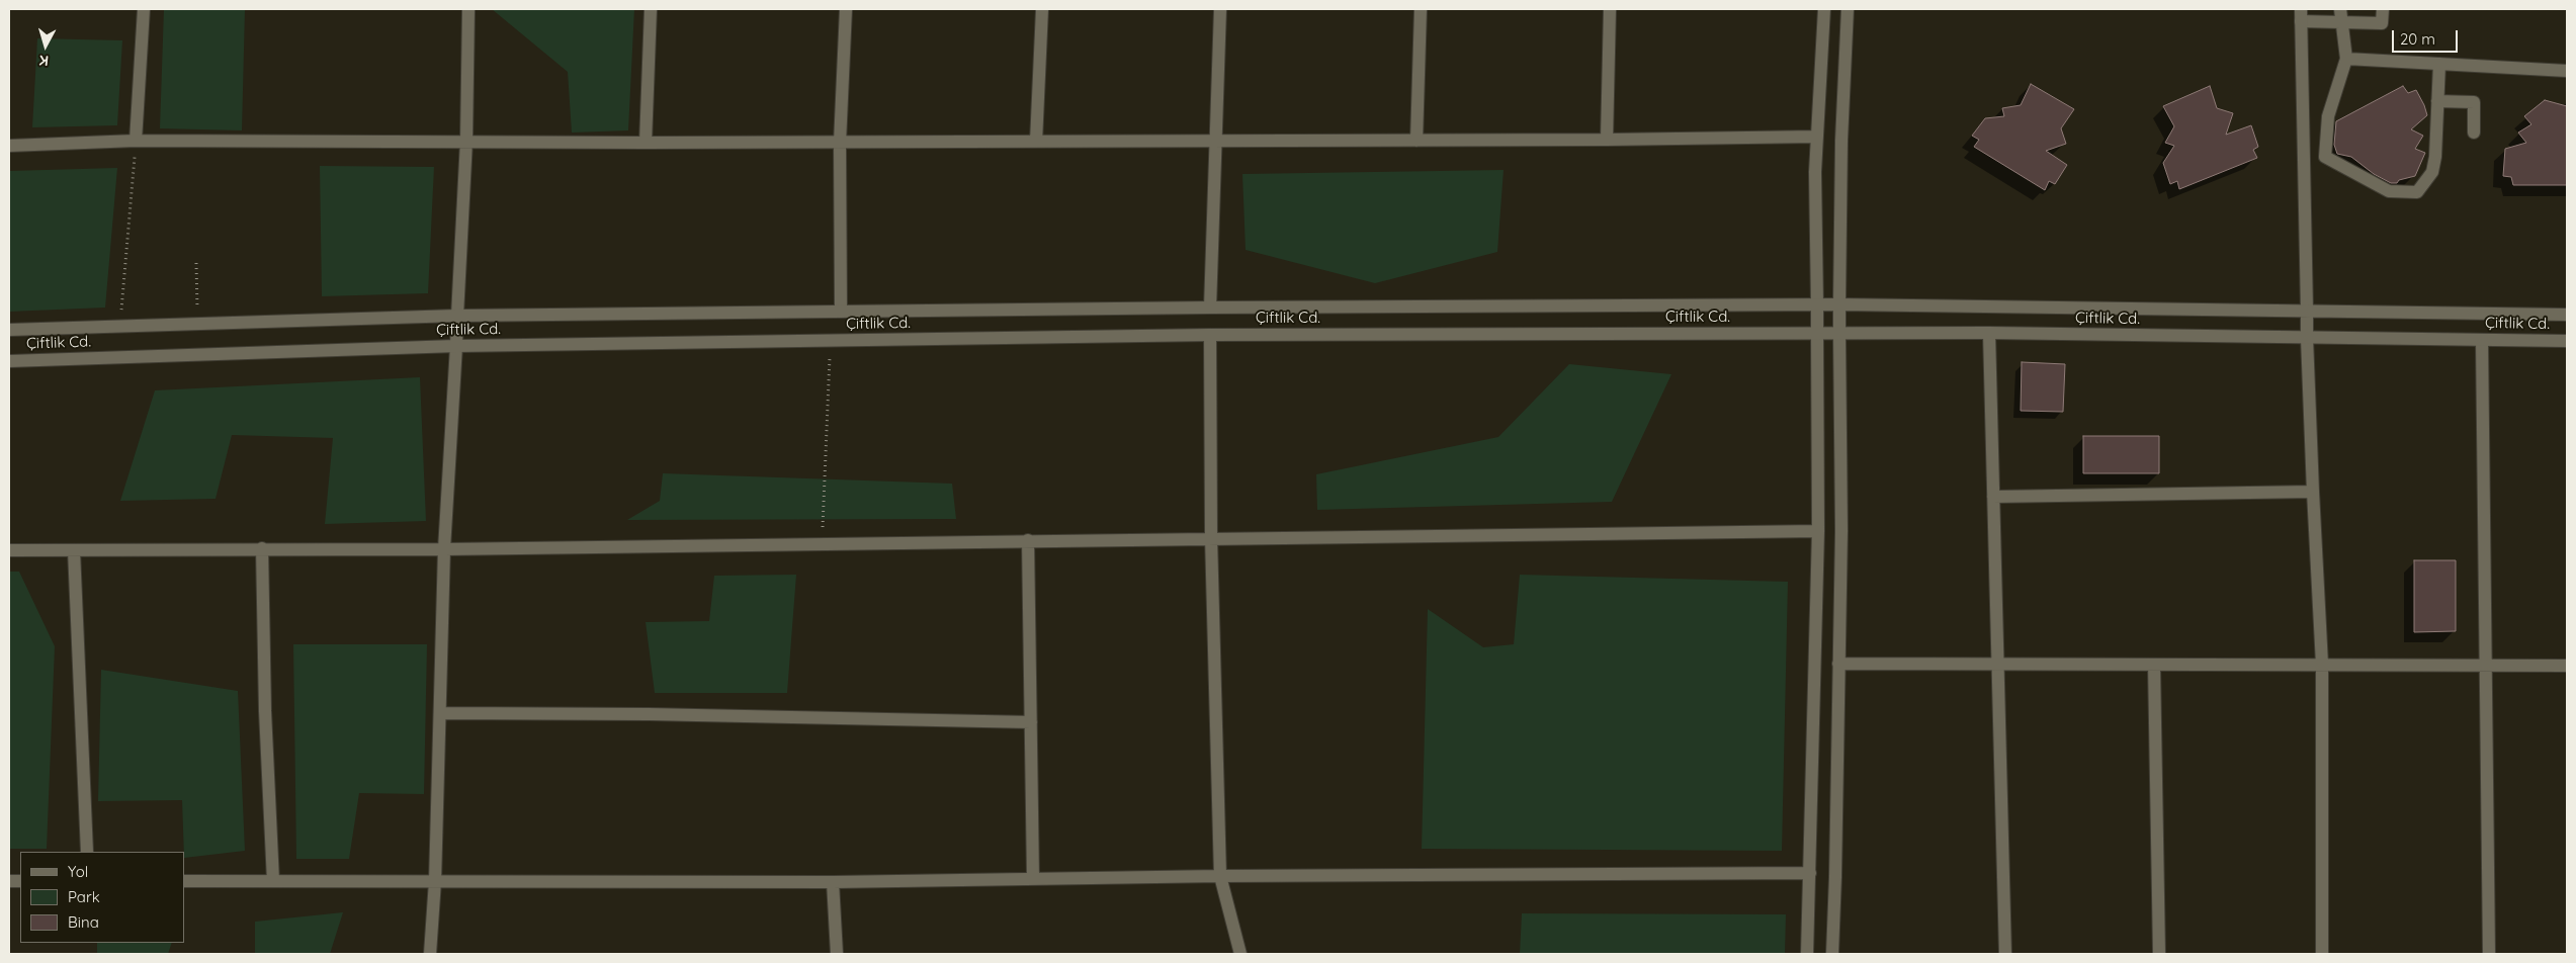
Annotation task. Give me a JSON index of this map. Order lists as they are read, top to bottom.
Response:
{
  "streets": {
    "street": ["Çiftlik Cd."]
  },
  "legend": ["Yol", "Park", "Bina"],
  "scale_bar": "20 m",
  "north": "bottom"
}
